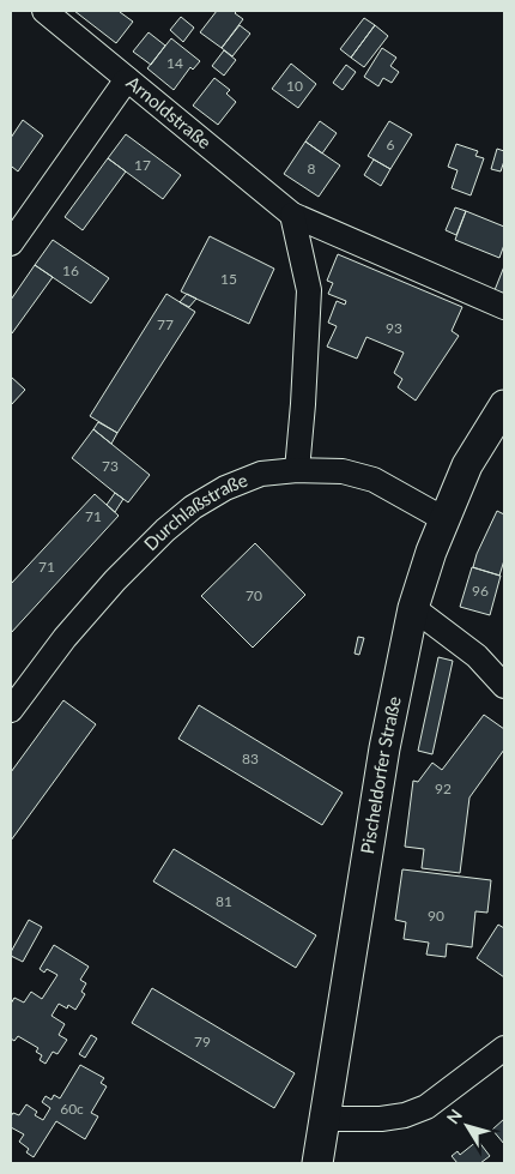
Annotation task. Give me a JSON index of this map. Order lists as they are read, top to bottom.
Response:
{
  "streets": {
    "main road": ["Pischeldorfer Straße"],
    "street": ["Arnoldstraße", "Durchlaßstraße"]
  },
  "crossings": [
    ["Durchlaßstraße", "Pischeldorfer Straße"]
  ],
  "house_numbers": [
    "14",
    "10",
    "6",
    "17",
    "8",
    "16",
    "15",
    "77",
    "93",
    "73",
    "71",
    "71",
    "96",
    "70",
    "83",
    "92",
    "81",
    "90",
    "79",
    "60c"
  ],
  "north": "top left"
}
